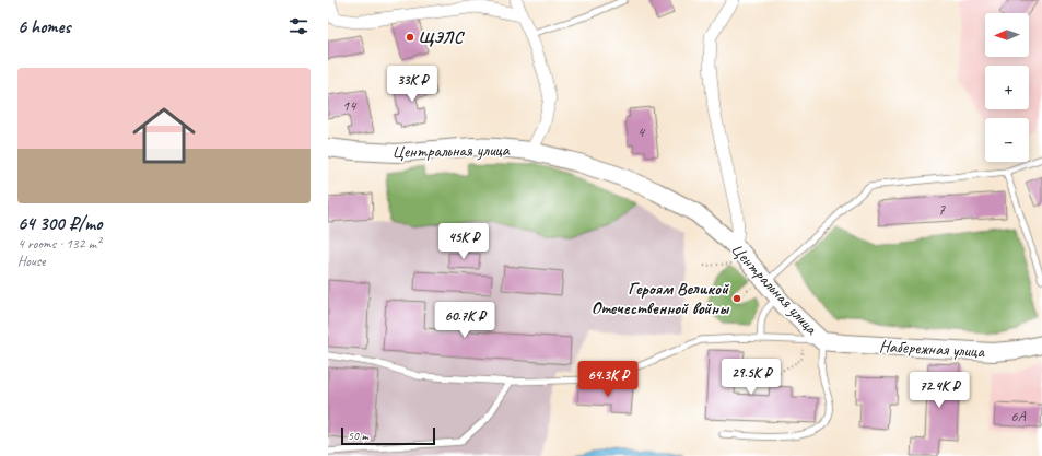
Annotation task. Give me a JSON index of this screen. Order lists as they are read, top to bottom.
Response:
{
  "streets": {
    "street": ["Центральная улица", "Набережная улица"]
  },
  "crossings": [
    ["Центральная улица", "Набережная улица"]
  ],
  "places": ["ЩЭЛС", "Героям Великой Отечественной войны"],
  "house_numbers": [
    "14",
    "4",
    "7",
    "6А"
  ],
  "scale_bar": "50 m",
  "north": "left",
  "page": {
    "heading": "6 homes",
    "map_buttons": ["+", "−"],
    "list": [
      {
        "name": "64 300 ₽/mo",
        "note": "4 rooms · 132 m² · House"
      }
    ],
    "price": [
      "33K ₽",
      "45K ₽",
      "60.7K ₽",
      "29.5K ₽",
      "64.3K ₽",
      "72.4K ₽"
    ],
    "scale": "50 m"
  }
}
